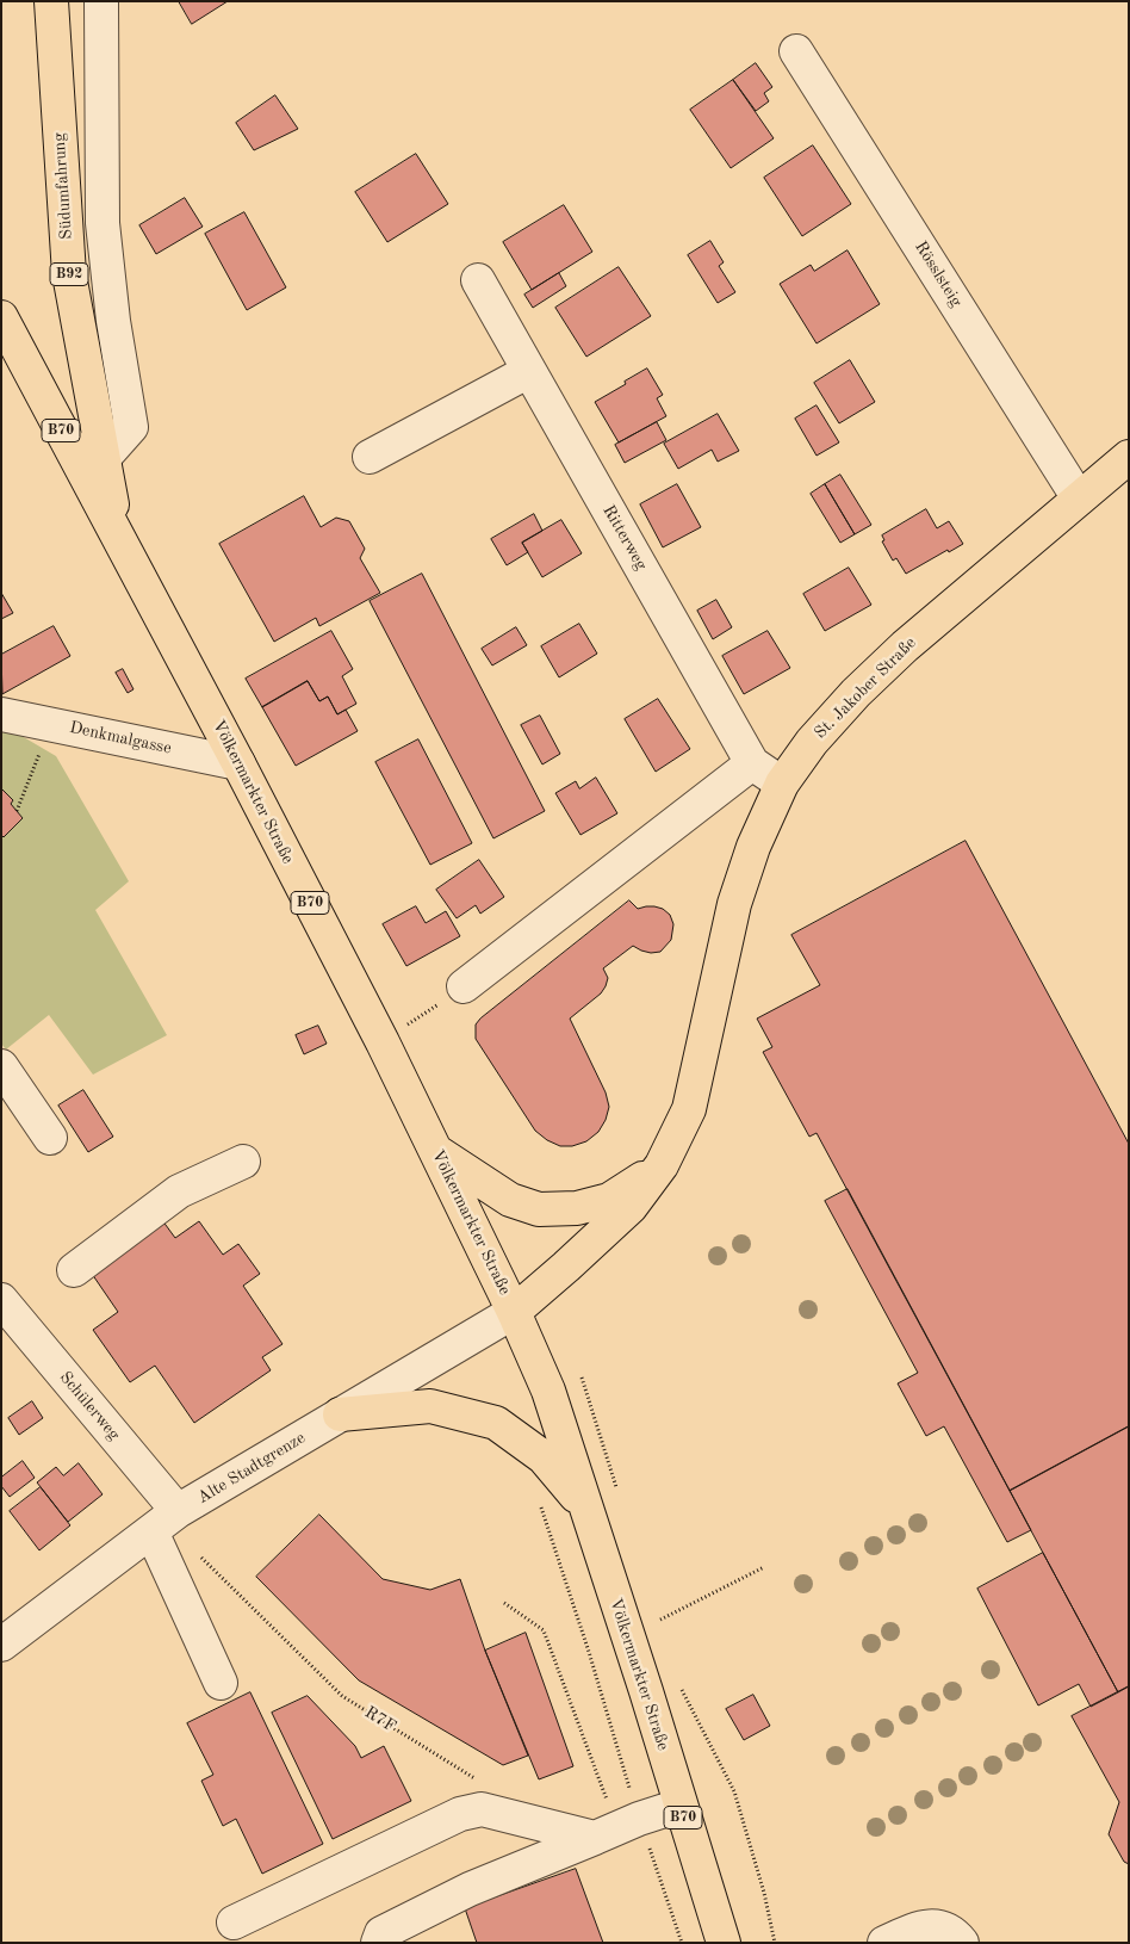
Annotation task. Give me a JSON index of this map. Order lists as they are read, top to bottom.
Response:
{
  "streets": {
    "main road": [
      "Südumfahrung",
      "B92",
      "B70",
      "St. Jakober Straße",
      "Völkermarkter Straße"
    ],
    "street": [
      "Rösslsteig",
      "Ritterweg",
      "Denkmalgasse",
      "Schülerweg",
      "Alte Stadtgrenze"
    ],
    "path": ["R7F"]
  },
  "crossings": [
    ["Südumfahrung", "B70"],
    ["Südumfahrung", "Völkermarkter Straße"],
    ["Rösslsteig", "St. Jakober Straße"],
    ["B70", "Völkermarkter Straße"],
    ["Ritterweg", "St. Jakober Straße"],
    ["St. Jakober Straße", "Völkermarkter Straße"],
    ["St. Jakober Straße", "Alte Stadtgrenze"],
    ["Denkmalgasse", "Völkermarkter Straße"],
    ["Völkermarkter Straße", "Alte Stadtgrenze"],
    ["Schülerweg", "Alte Stadtgrenze"]
  ]
}
